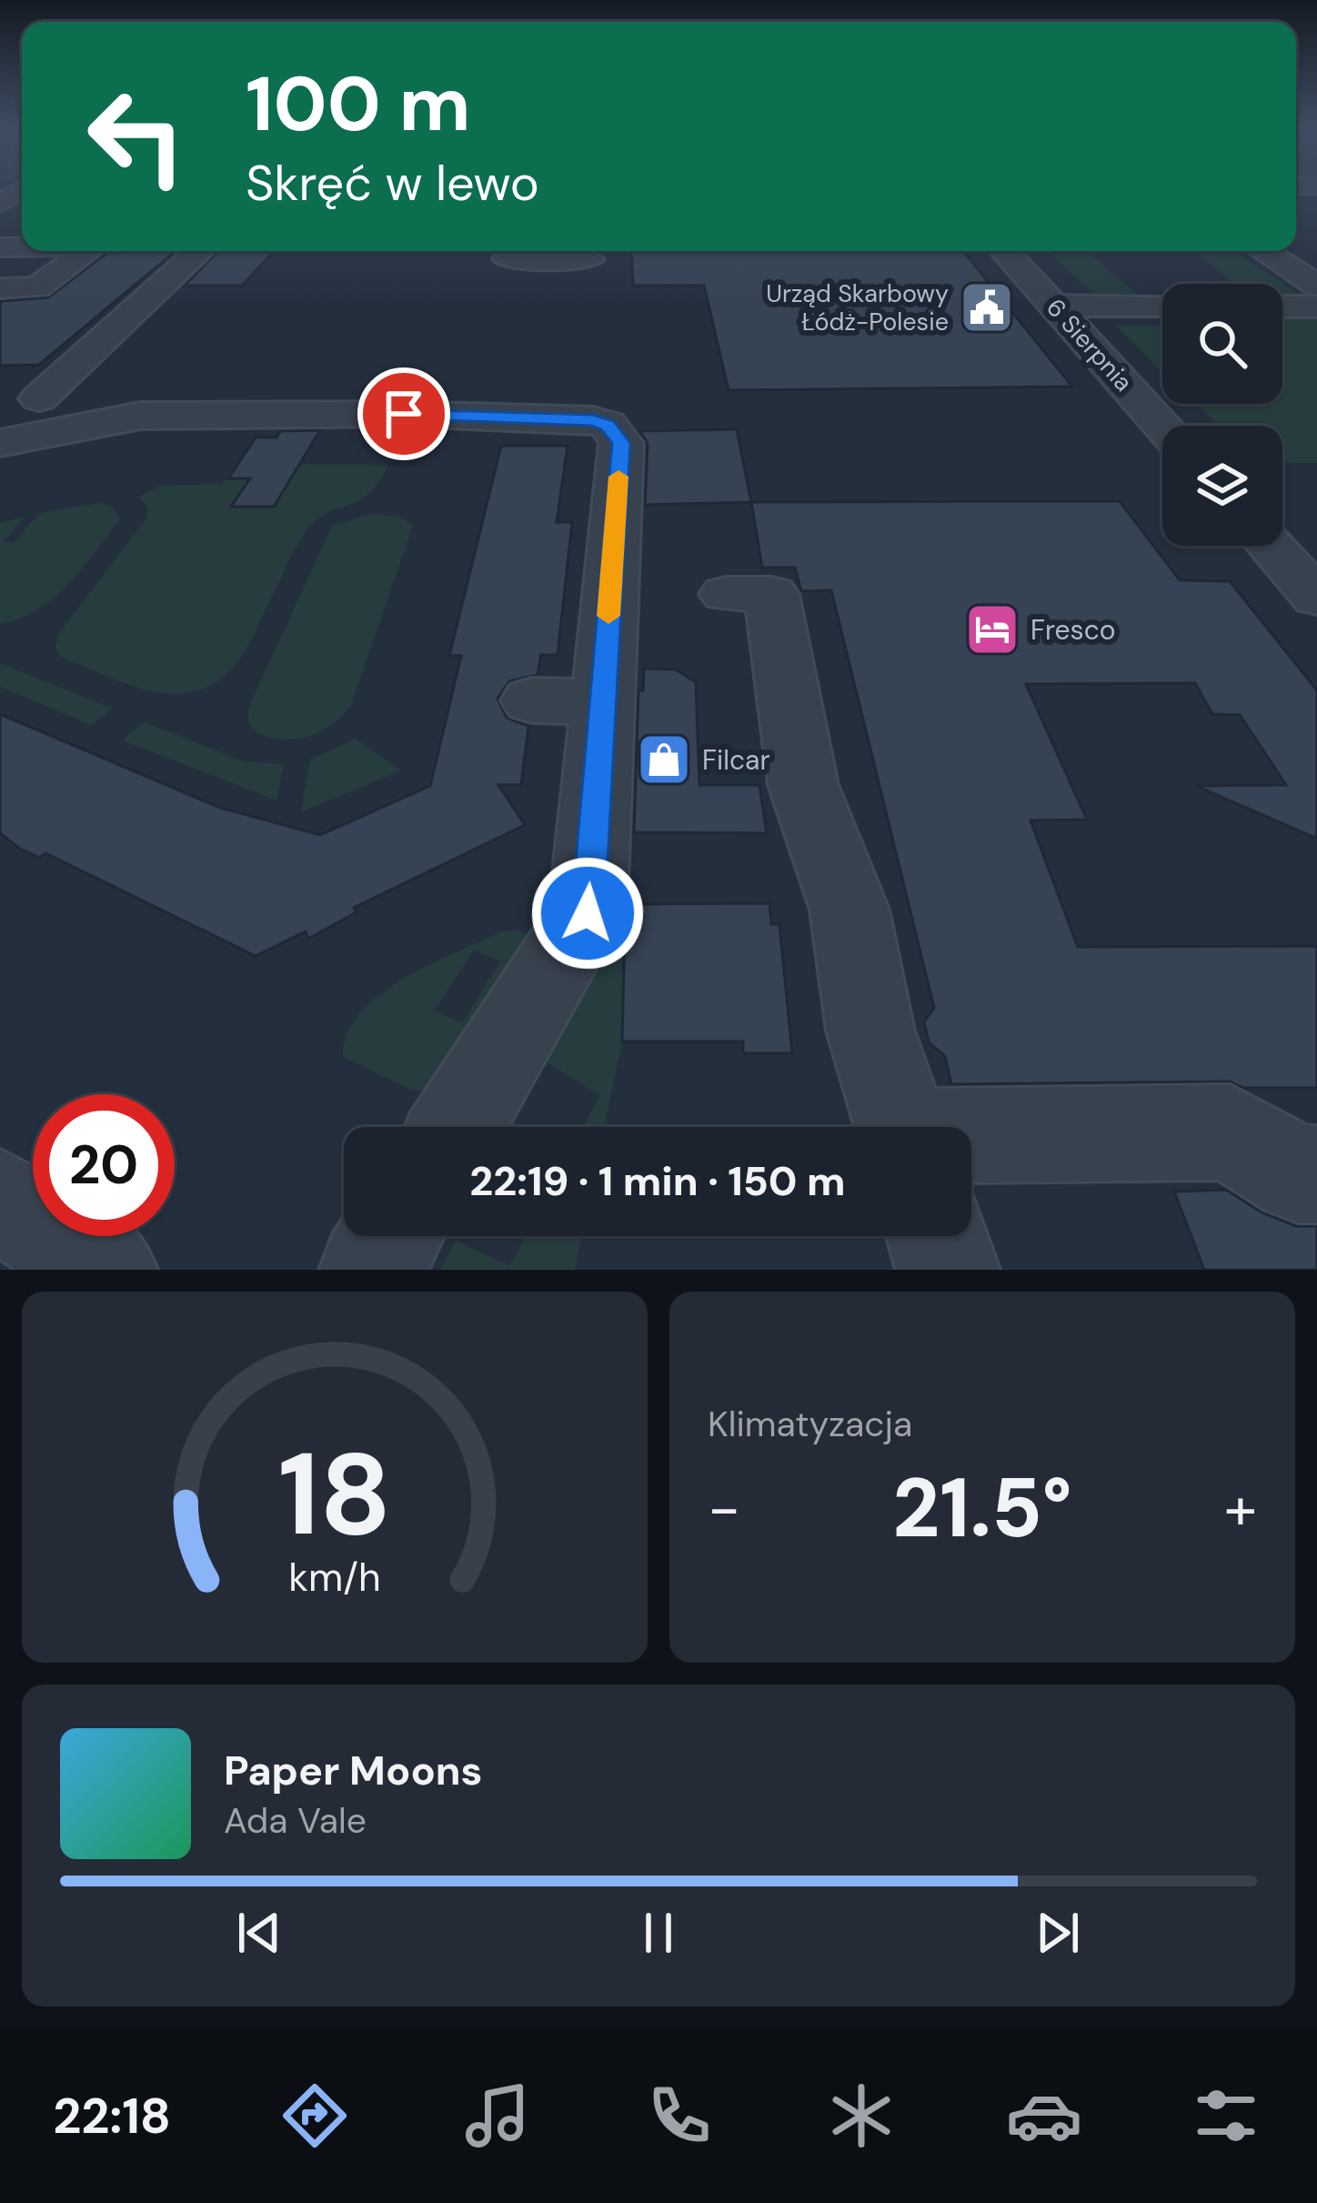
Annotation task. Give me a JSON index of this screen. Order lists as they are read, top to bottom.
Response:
{
  "streets": {
    "street": ["6 Sierpnia"]
  },
  "places": {
    "public building": ["Urząd Skarbowy Łódż-Polesie"],
    "hotel": ["Fresco"],
    "shop": ["Filcar"]
  },
  "page": {
    "turn": ["100 m", "Skręć w lewo"],
    "limit": "20",
    "trip": "22:19 · 1 min · 150 m",
    "tile": "Klimatyzacja",
    "heat": ["−", "21.5°", "+"],
    "song": ["Paper Moons", "Ada Vale"],
    "tabs": "22:18",
    "gauge": ["18", "km/h"]
  }
}
